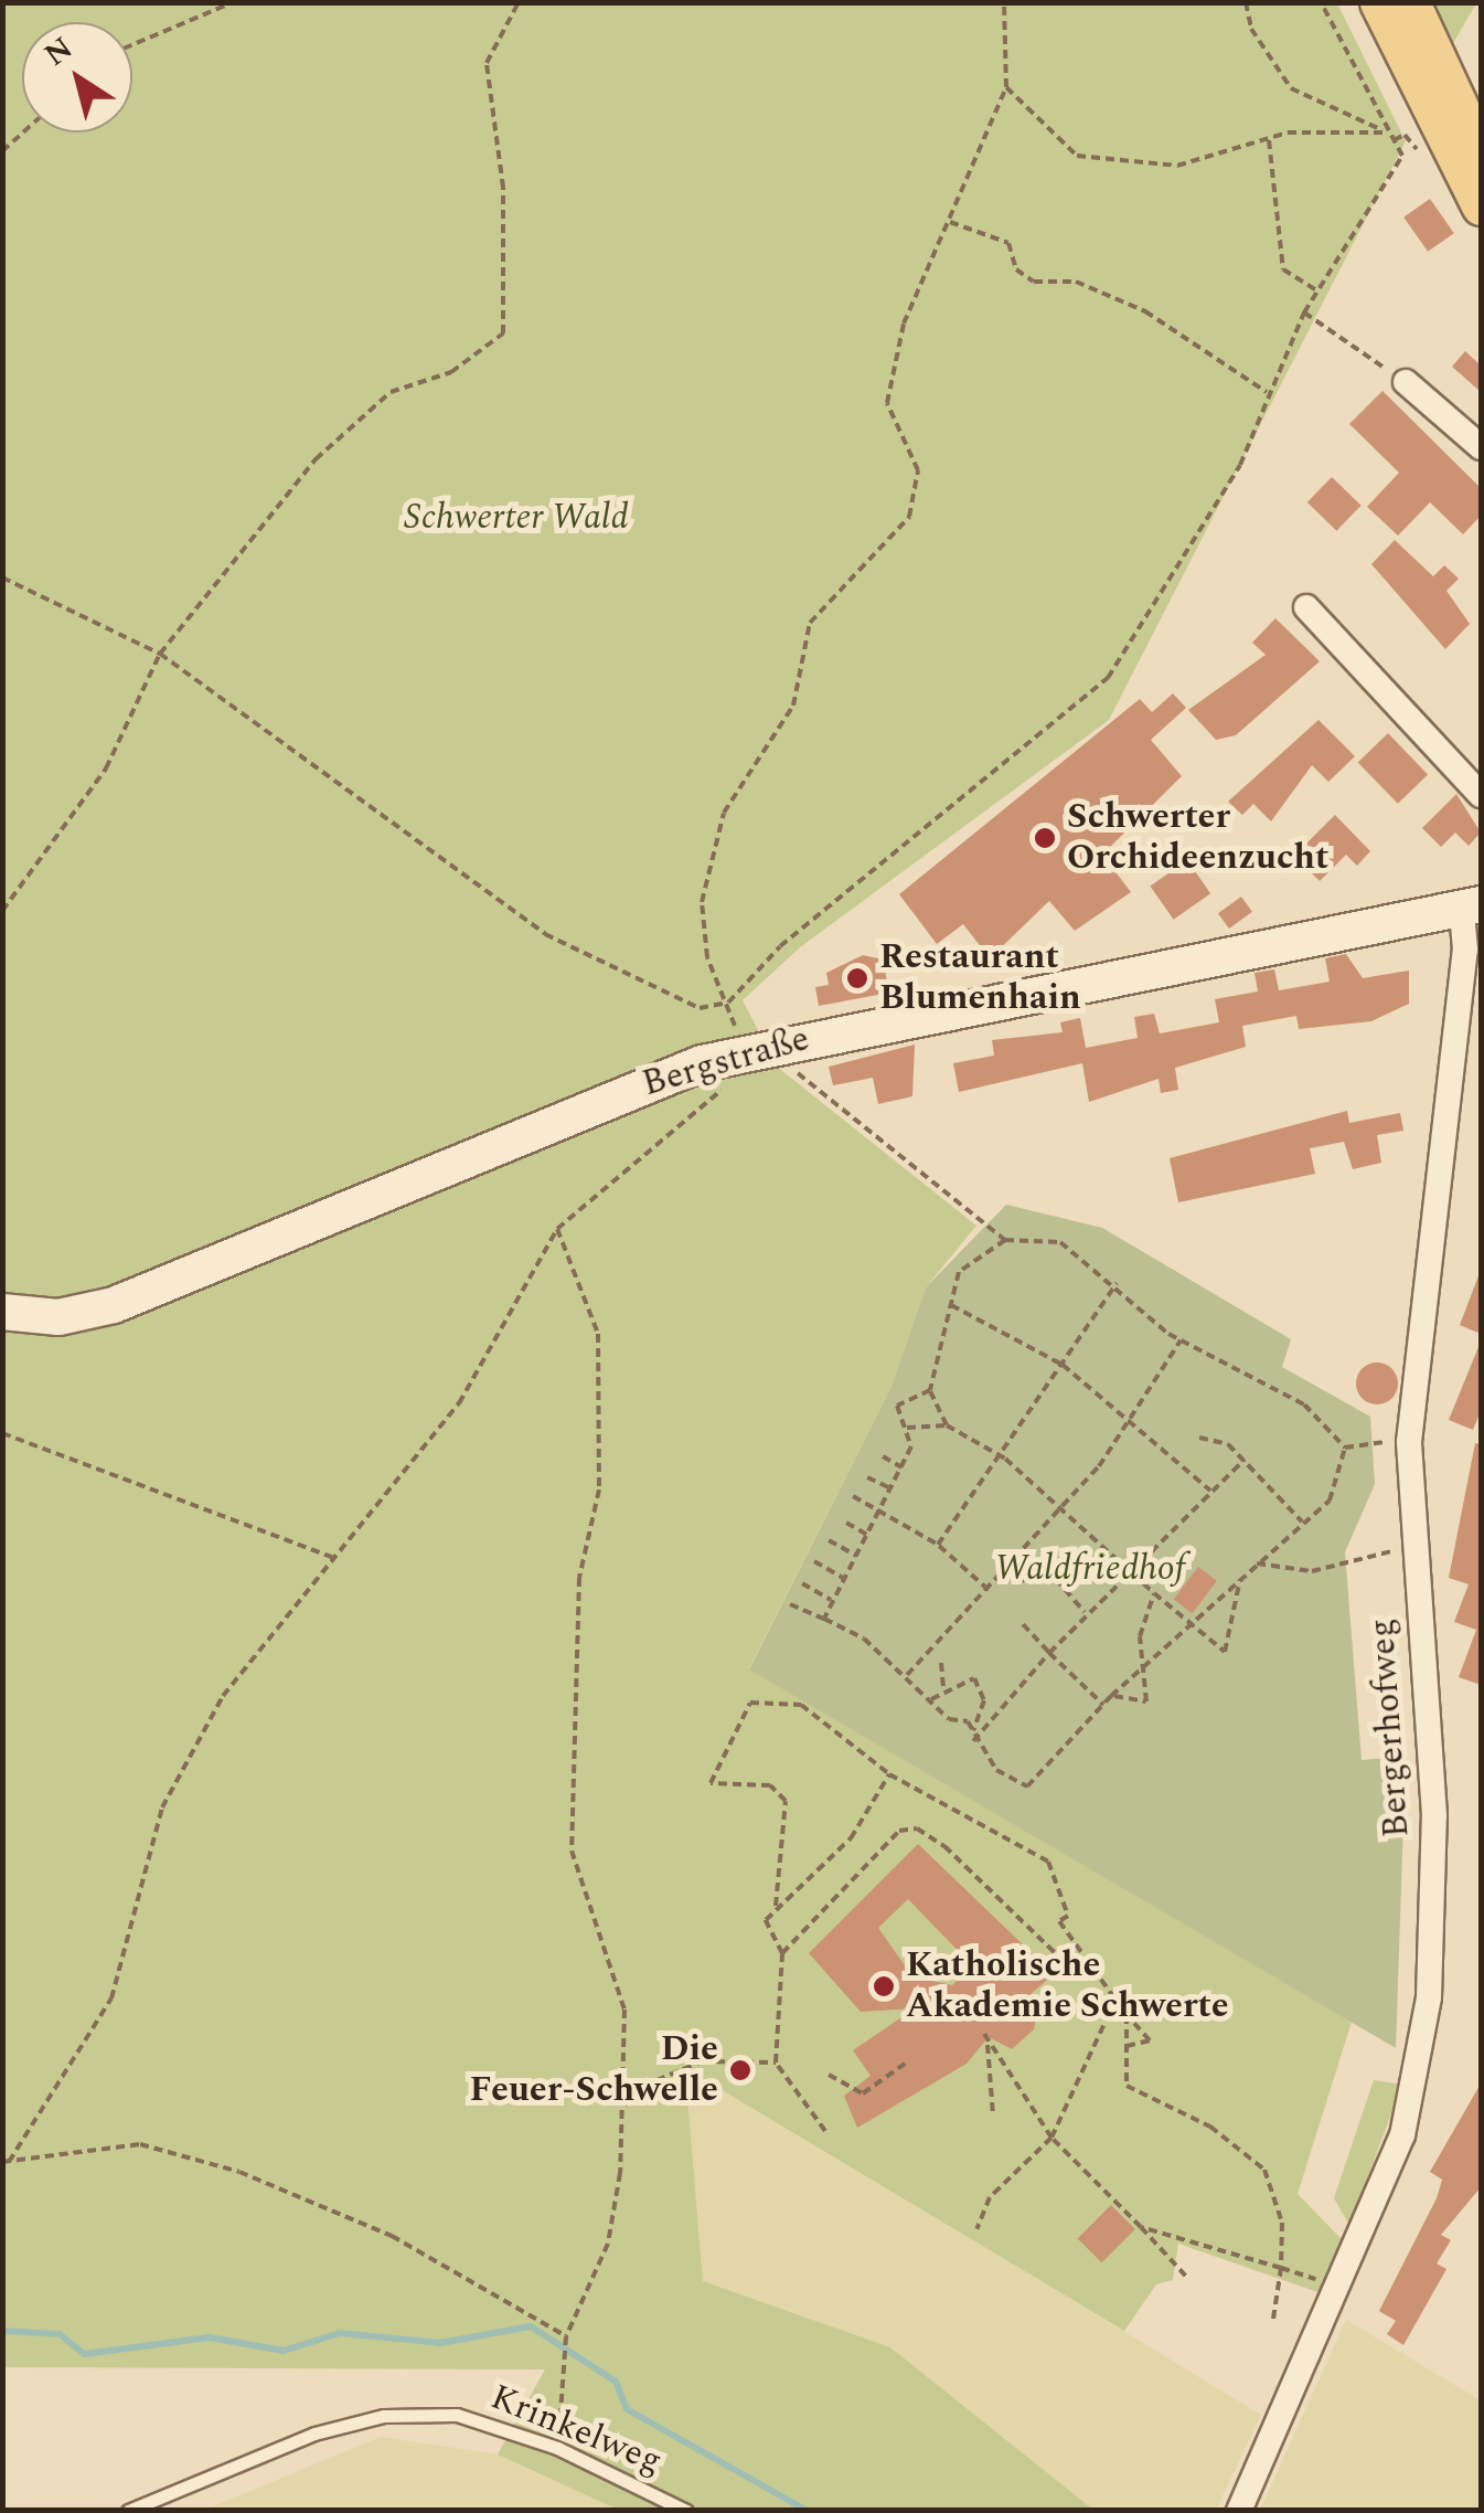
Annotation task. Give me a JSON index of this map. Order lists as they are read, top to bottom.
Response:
{
  "streets": {
    "main road": ["Bergstraße"],
    "street": ["Bergerhofweg"],
    "lane": ["Krinkelweg"]
  },
  "crossings": [
    ["Bergstraße", "Bergerhofweg"]
  ],
  "parks": ["Schwerter Wald", "Waldfriedhof"],
  "places": [
    "Schwerter Orchideenzucht",
    "Restaurant Blumenhain",
    "Katholische Akademie Schwerte",
    "Die Feuer-Schwelle"
  ],
  "north": "top left"
}
